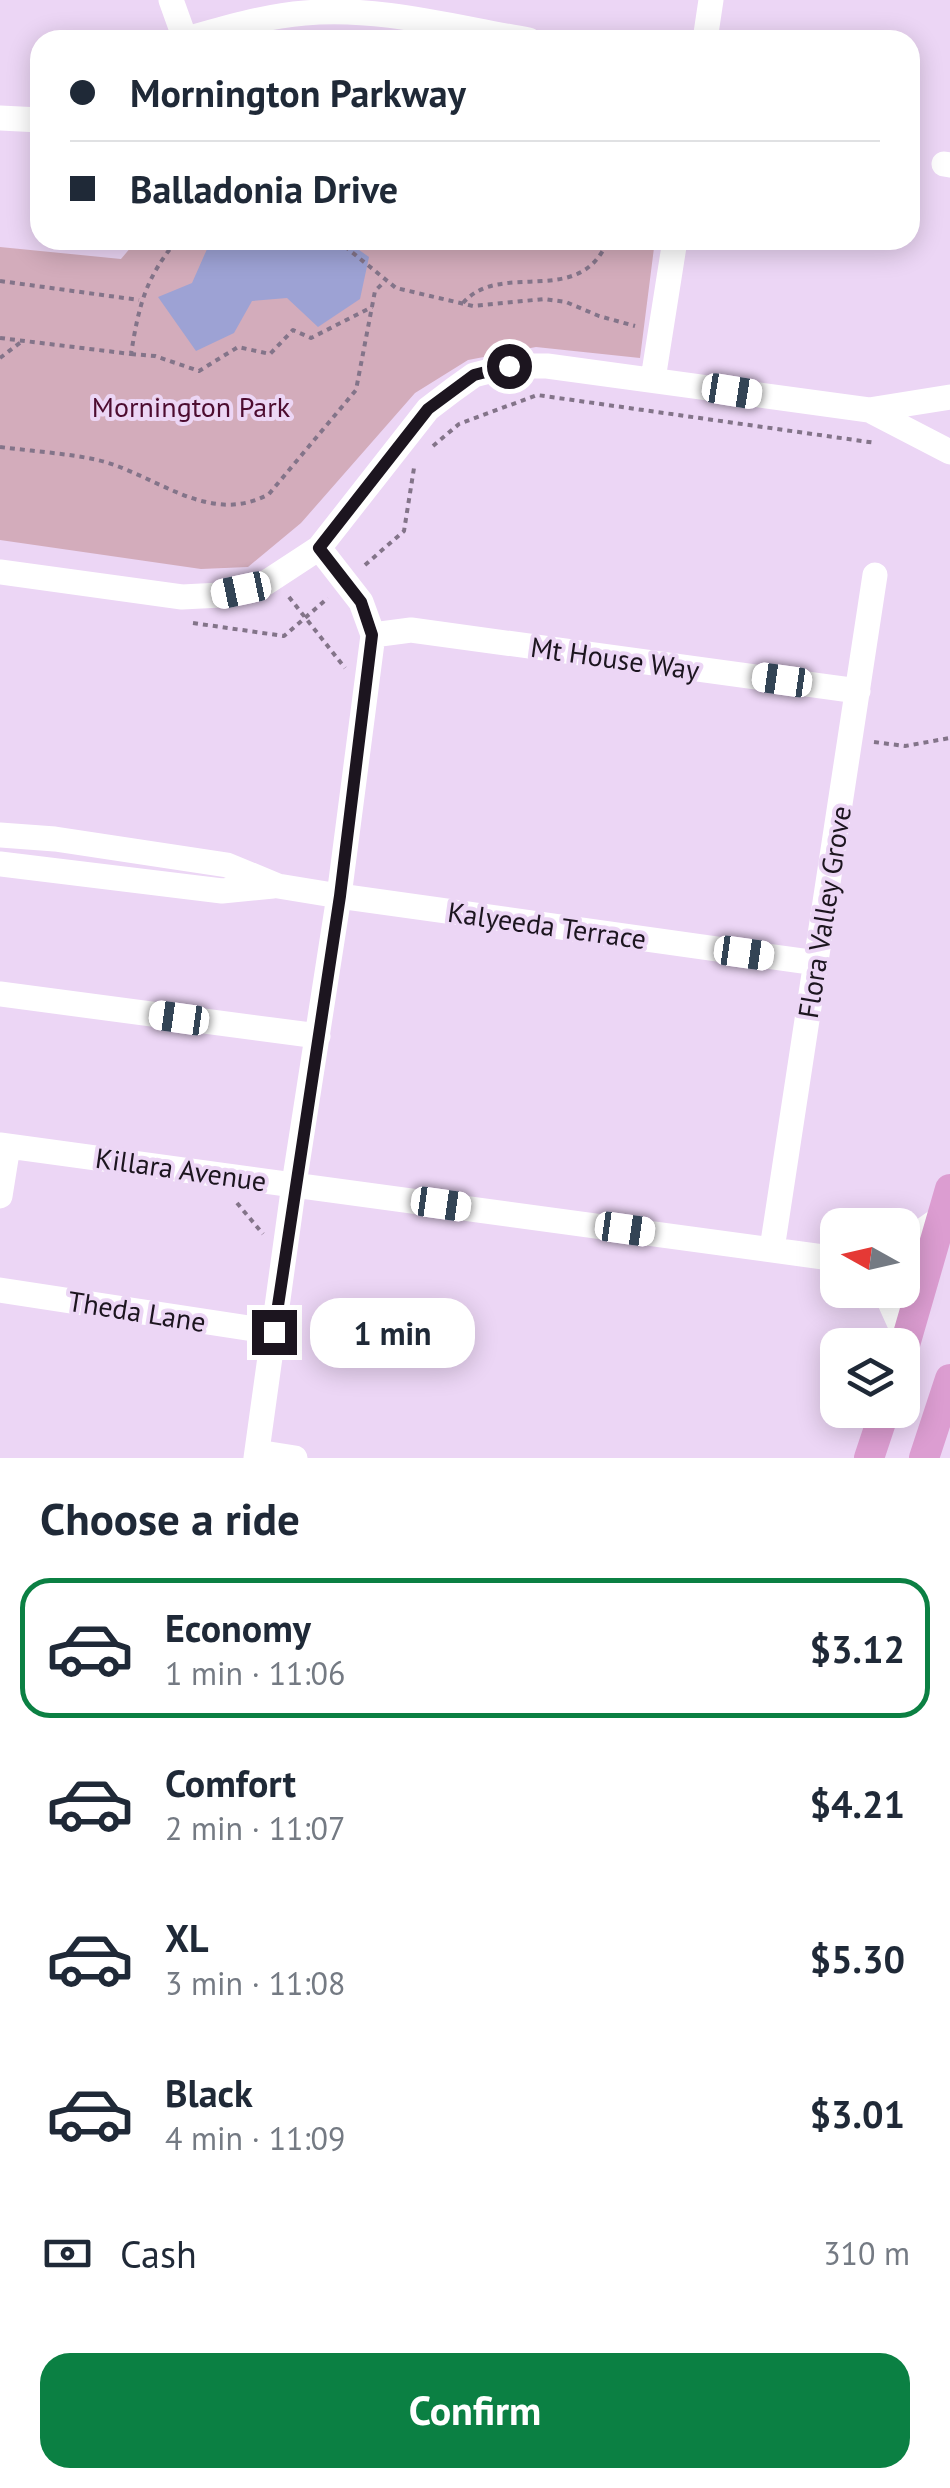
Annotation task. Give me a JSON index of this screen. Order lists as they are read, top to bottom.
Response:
{
  "streets": {
    "street": [
      "Mt House Way",
      "Flora Valley Grove",
      "Kalyeeda Terrace",
      "Killara Avenue",
      "Theda Lane"
    ]
  },
  "crossings": [
    ["Mt House Way", "Flora Valley Grove"],
    ["Flora Valley Grove", "Kalyeeda Terrace"],
    ["Flora Valley Grove", "Killara Avenue"]
  ],
  "parks": ["Mornington Park"],
  "north": "left",
  "page": {
    "banner": ["Mornington Parkway", "Balladonia Drive"],
    "bubble": "1 min",
    "heading": "Choose a ride",
    "list": [
      {
        "name": "Economy",
        "note": "1 min · 11:06",
        "value": "$3.12"
      },
      {
        "name": "Comfort",
        "note": "2 min · 11:07",
        "value": "$4.21"
      },
      {
        "name": "XL",
        "note": "3 min · 11:08",
        "value": "$5.30"
      },
      {
        "name": "Black",
        "note": "4 min · 11:09",
        "value": "$3.01"
      }
    ],
    "pay": ["Cash", "310 m"],
    "buttons": "Confirm"
  }
}
